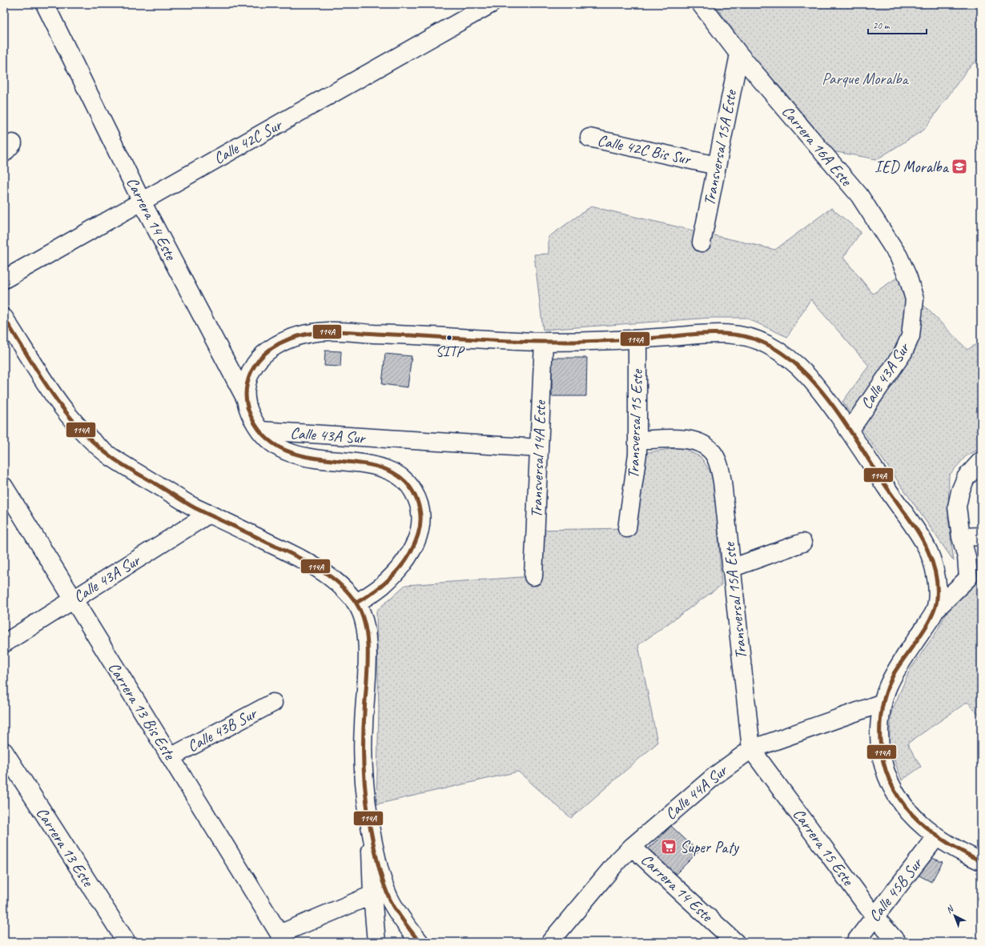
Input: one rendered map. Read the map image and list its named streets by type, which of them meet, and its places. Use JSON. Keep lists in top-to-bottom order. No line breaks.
{"streets":{"street":["Calle 42C Sur","Carrera 16A Este","Transversal 15A Este","Calle 42C Bis Sur","Carrera 14 Este","Calle 43A Sur","Transversal 15 Este","Transversal 14A Este","Carrera 13 Bis Este","Calle 43B Sur","Calle 44A Sur","Carrera 13 Este","Carrera 15 Este","Calle 45B Sur"]},"crossings":[["Calle 42C Sur","Carrera 14 Este"],["Carrera 16A Este","Transversal 15A Este"],["Carrera 16A Este","Calle 43A Sur"],["Transversal 15A Este","Calle 42C Bis Sur"],["Transversal 15A Este","Transversal 15 Este"],["Transversal 15A Este","Calle 44A Sur"],["Transversal 15A Este","Carrera 15 Este"],["Carrera 14 Este","Calle 43A Sur"],["Carrera 14 Este","Calle 44A Sur"],["Calle 43A Sur","Transversal 14A Este"],["Calle 43A Sur","Carrera 13 Bis Este"],["Carrera 13 Bis Este","Calle 43B Sur"],["Calle 44A Sur","Carrera 15 Este"],["Carrera 15 Este","Calle 45B Sur"]],"parks":["Parque Moralba"],"places":{"school or university":["IED Moralba"],"other":["SITP"],"supermarket":["Super Paty"]},"lines":["transit line 114A"],"scale_bar":"20 m","north":"top left"}
